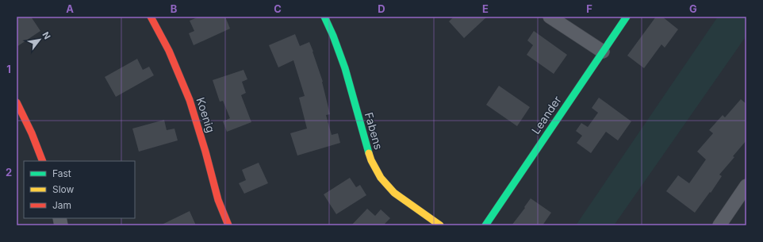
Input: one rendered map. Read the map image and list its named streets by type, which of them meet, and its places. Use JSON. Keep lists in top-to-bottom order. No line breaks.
{"streets":{"street":["Koenig","Leander","Fabens"]},"legend":["Fast","Slow","Jam"],"north":"top right","grid":{"columns":["A","B","C","D","E","F","G"],"rows":["1","2"]}}
